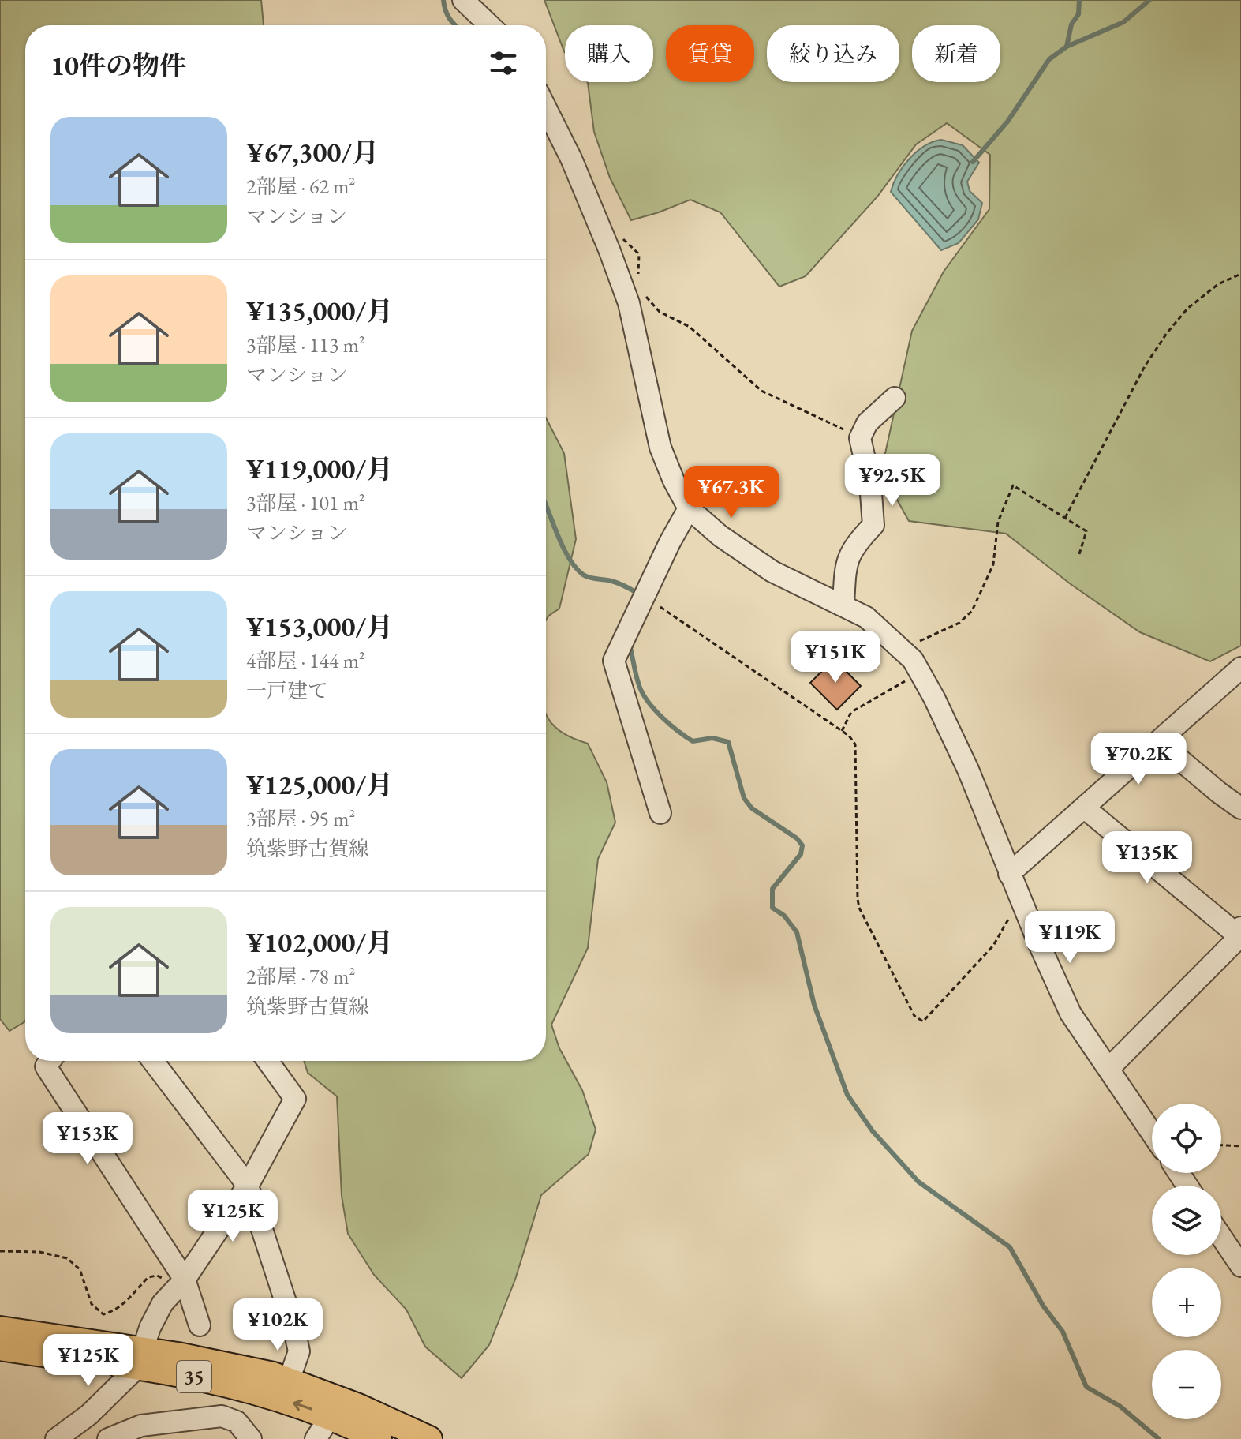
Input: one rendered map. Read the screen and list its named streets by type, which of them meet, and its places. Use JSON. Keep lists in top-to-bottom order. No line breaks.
{"streets":{"main road":["35"]},"page":{"chip":["購入","賃貸","絞り込み","新着"],"heading":"10件の物件","list":[{"name":"¥67,300/月","note":"2部屋 · 62 m² · マンション"},{"name":"¥135,000/月","note":"3部屋 · 113 m² · マンション"},{"name":"¥119,000/月","note":"3部屋 · 101 m² · マンション"},{"name":"¥153,000/月","note":"4部屋 · 144 m² · 一戸建て"},{"name":"¥125,000/月","note":"3部屋 · 95 m² · 筑紫野古賀線"},{"name":"¥102,000/月","note":"2部屋 · 78 m² · 筑紫野古賀線"}],"price":["¥92.5K","¥67.3K","¥151K","¥70.2K","¥135K","¥119K","¥153K","¥125K","¥102K","¥125K"],"map_buttons":["+","−"]}}
